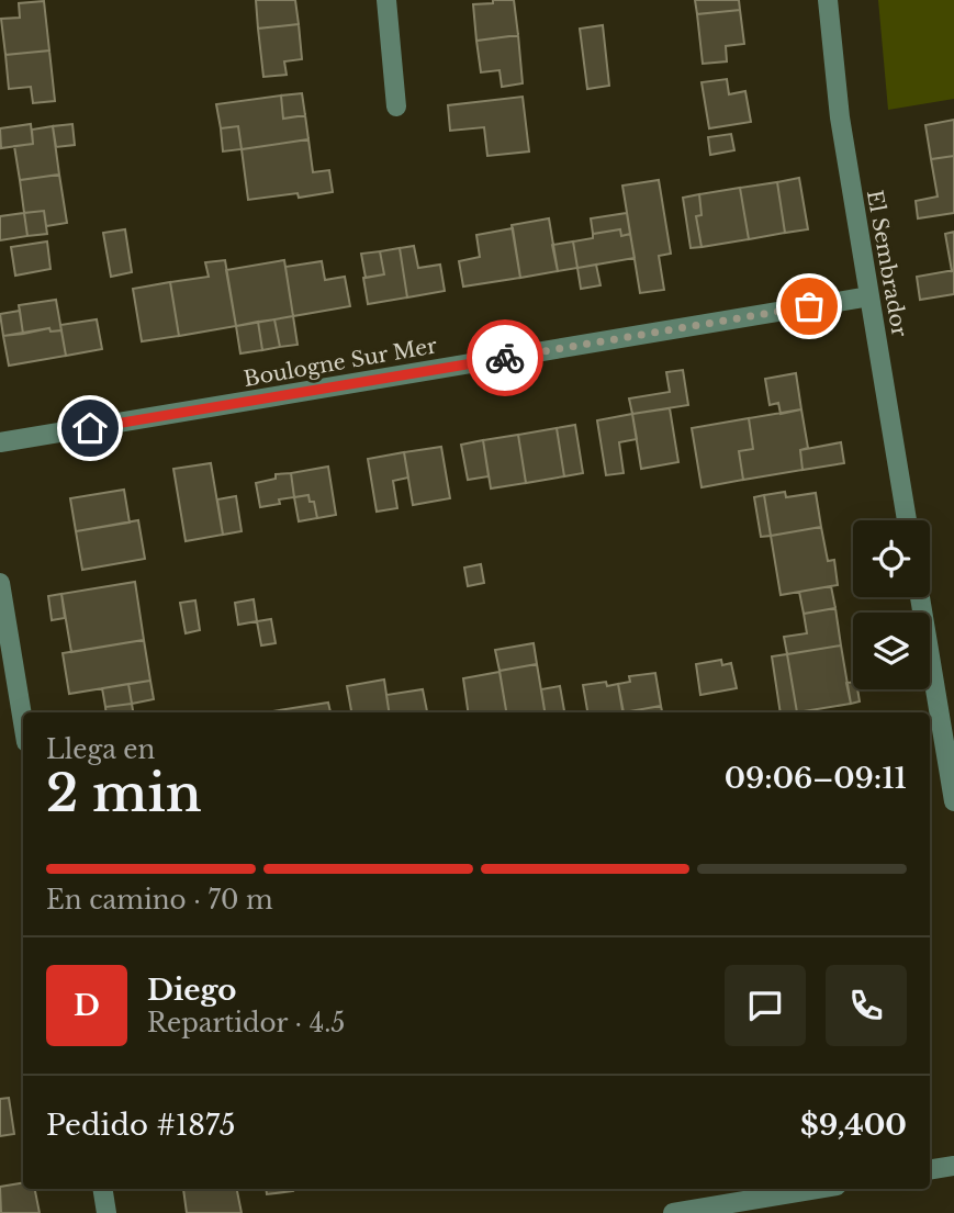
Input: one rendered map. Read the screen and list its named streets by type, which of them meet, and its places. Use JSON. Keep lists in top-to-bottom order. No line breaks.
{"streets":{"street":["El Sembrador","Boulogne Sur Mer"]},"crossings":[["El Sembrador","Boulogne Sur Mer"]],"page":{"heading":["2 min","Llega en","09:06–09:11"],"panel":["Diego","Repartidor · 4.5","Pedido #1875","$9,400"],"bar":"En camino · 70 m","round":"D"}}
